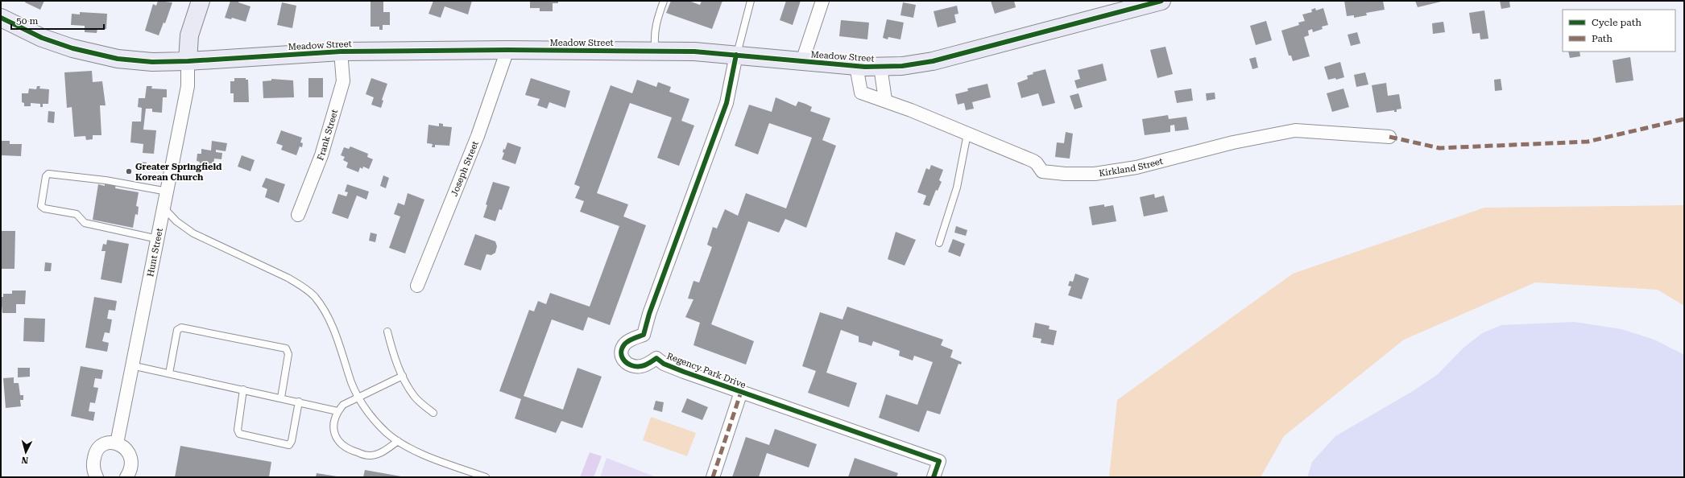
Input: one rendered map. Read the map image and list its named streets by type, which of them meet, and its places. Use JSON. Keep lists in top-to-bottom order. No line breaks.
{"streets":{"street":["Meadow Street","Frank Street","Kirkland Street","Joseph Street","Hunt Street","Regency Park Drive"]},"crossings":[["Meadow Street","Frank Street"],["Meadow Street","Kirkland Street"],["Meadow Street","Joseph Street"],["Meadow Street","Hunt Street"],["Meadow Street","Regency Park Drive"]],"places":["Greater Springfield Korean Church"],"legend":["Cycle path","Path"],"scale_bar":"50 m","north":"bottom"}
